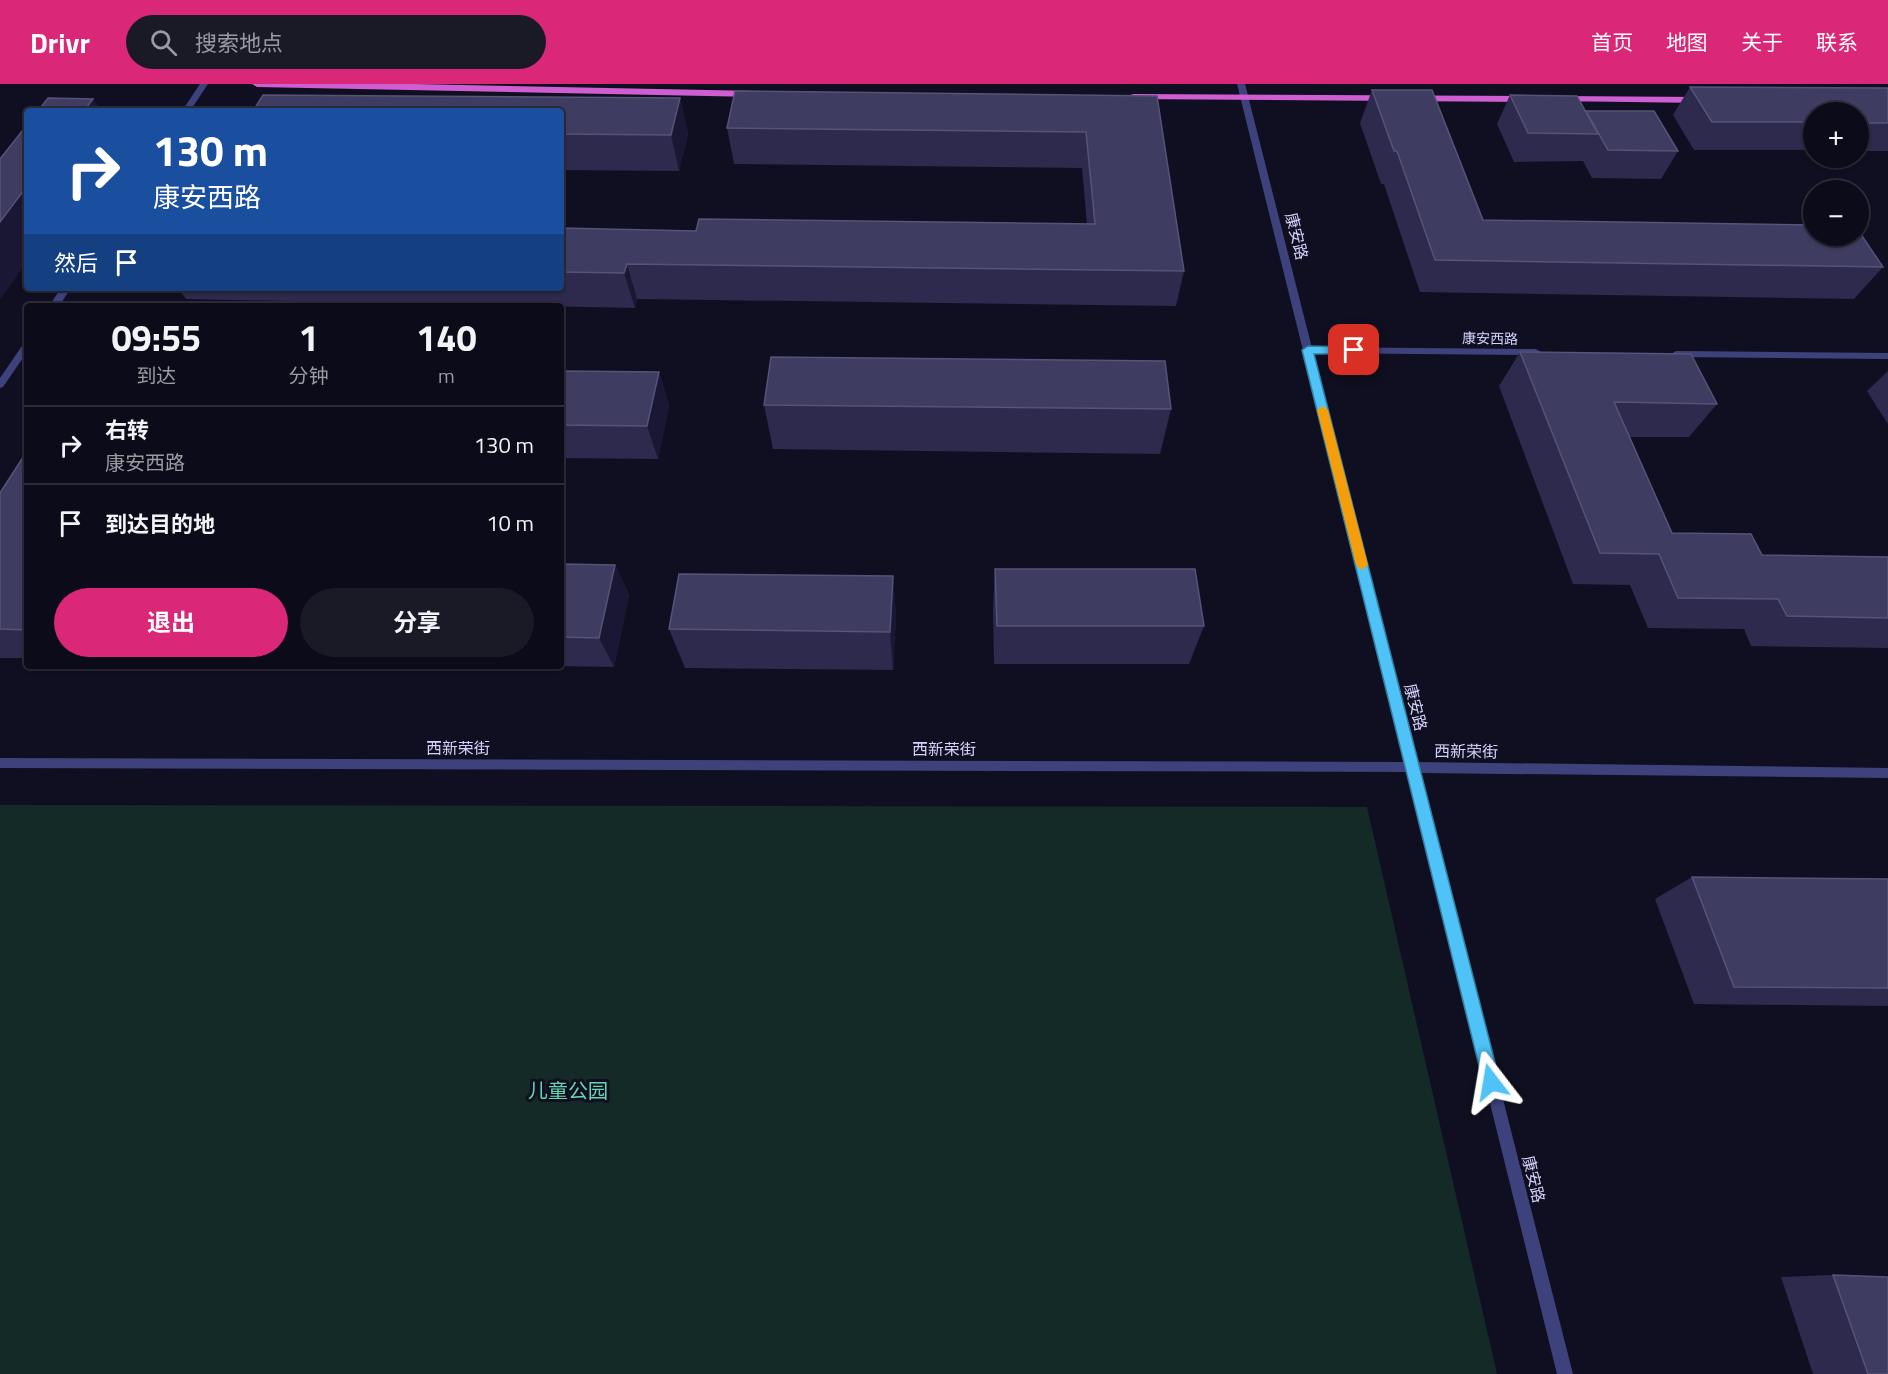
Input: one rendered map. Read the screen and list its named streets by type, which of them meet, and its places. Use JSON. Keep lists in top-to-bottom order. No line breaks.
{"streets":{"street":["康安路","康安西路","西新荣街"]},"crossings":[["康安路","康安西路"],["康安路","西新荣街"]],"parks":["儿童公园"],"page":{"header":"Drivr","search":"搜索地点","nav":["首页","地图","关于","联系"],"map_buttons":["+","−"],"turn":["130 m","康安西路"],"then":"然后","eta":["09:55","到达","1","分钟","140","m"],"list":[{"name":"右转","note":"康安西路","value":"130 m"},{"name":"到达目的地","value":"10 m"}],"buttons":["退出","分享"]}}
